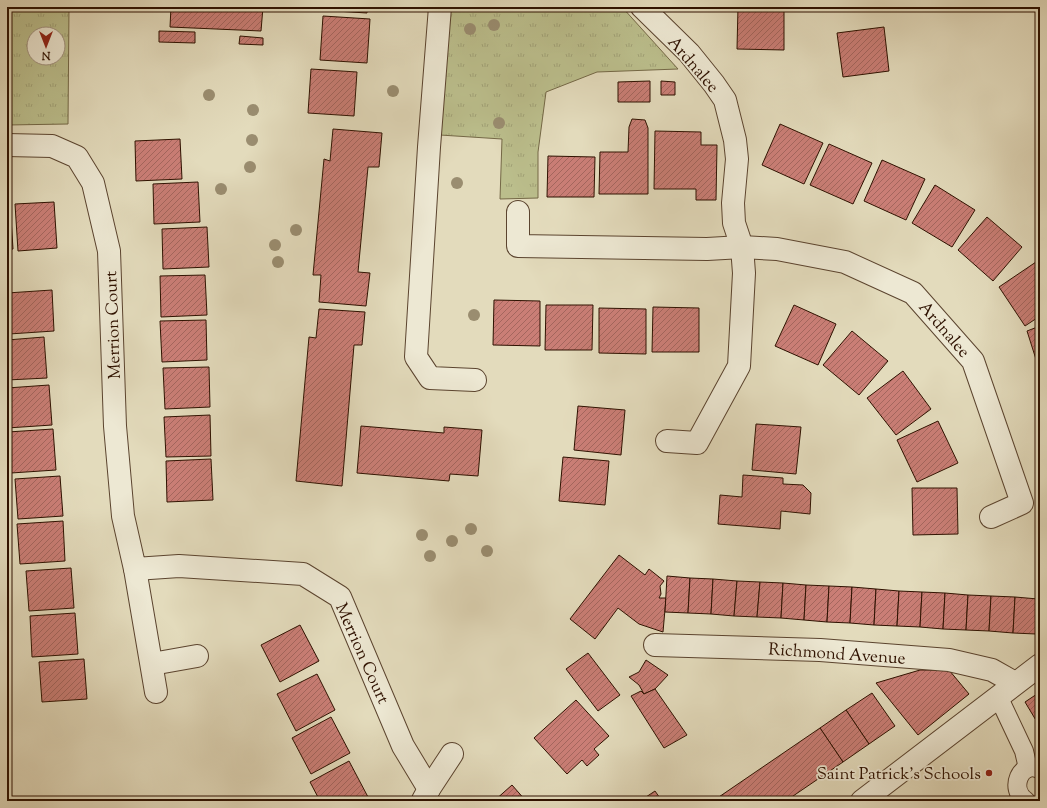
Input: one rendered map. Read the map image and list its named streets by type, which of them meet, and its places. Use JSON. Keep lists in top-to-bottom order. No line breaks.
{"streets":{"street":["Ardnalee","Merrion Court","Richmond Avenue"]},"places":["Saint Patrick's Schools"],"north":"bottom"}
